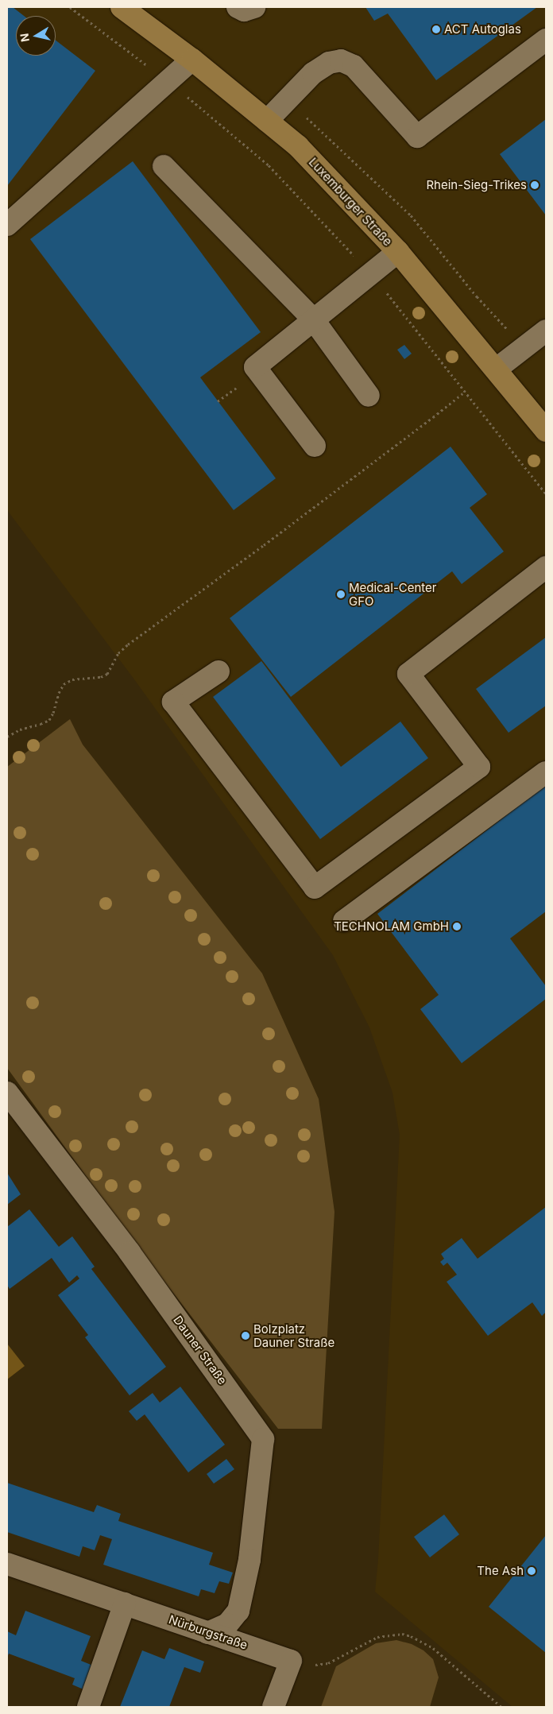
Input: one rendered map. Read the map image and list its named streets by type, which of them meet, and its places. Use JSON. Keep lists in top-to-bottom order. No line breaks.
{"streets":{"main road":["Luxemburger Straße"],"street":["Dauner Straße","Nürburgstraße"]},"crossings":[["Dauner Straße","Nürburgstraße"]],"places":["ACT Autoglas","Rhein-Sieg-Trikes","Medical-Center GFO","TECHNOLAM GmbH","Bolzplatz Dauner Straße","The Ash"],"north":"left"}
